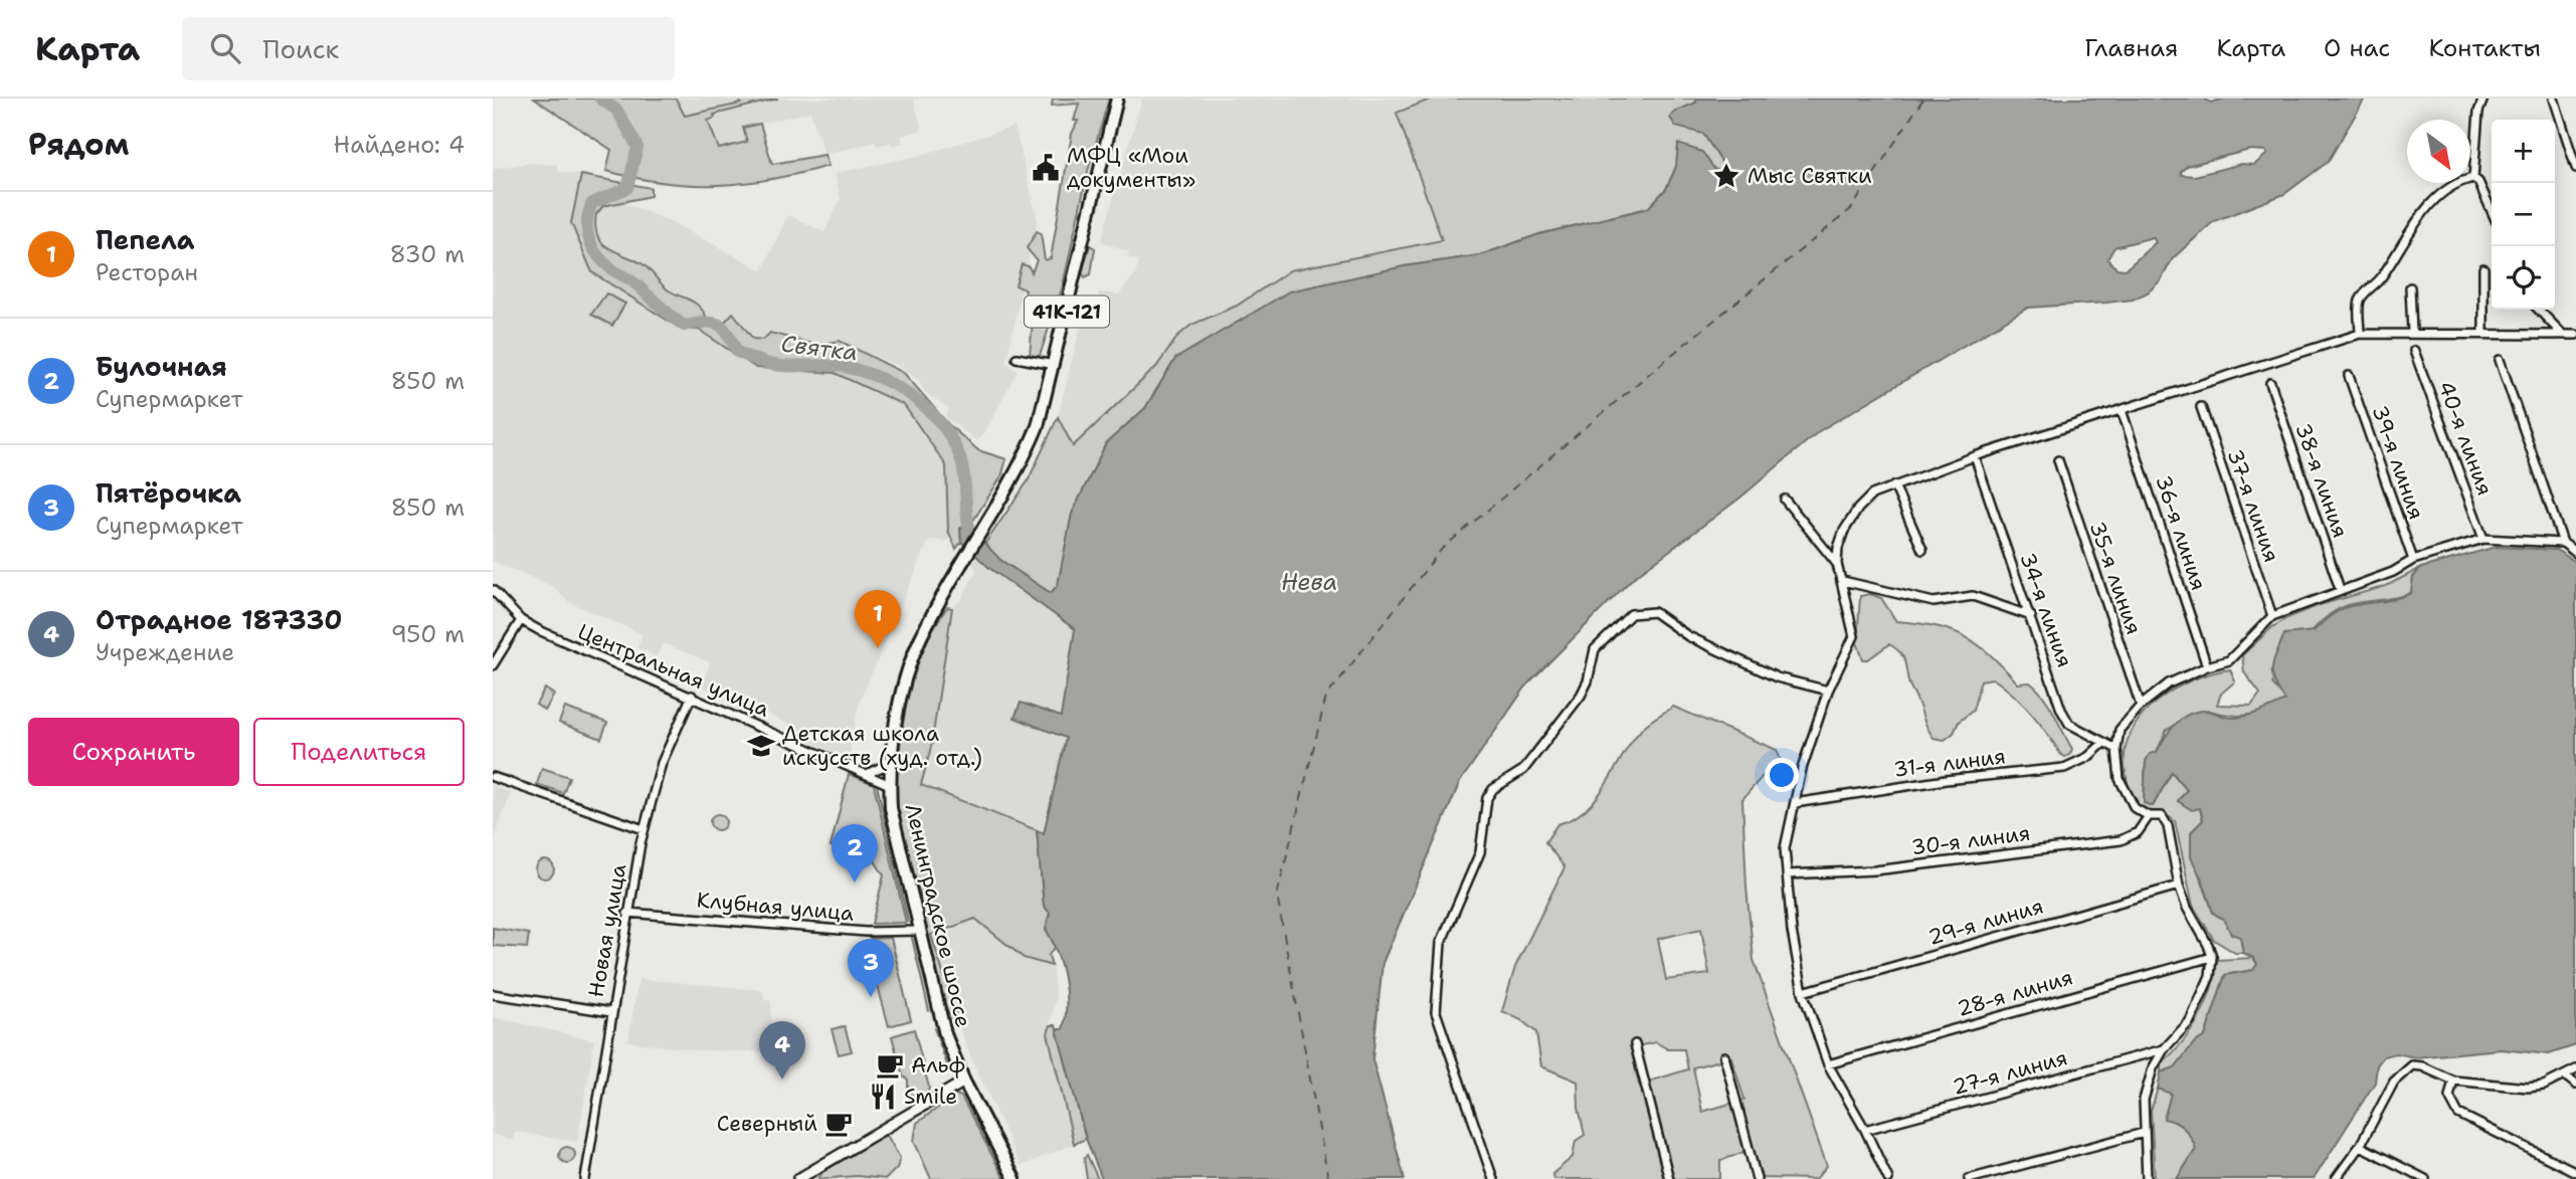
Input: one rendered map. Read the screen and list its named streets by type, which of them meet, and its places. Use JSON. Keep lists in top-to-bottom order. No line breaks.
{"streets":{"main road":["41К-121","Ленинградское шоссе"],"street":["40-я линия","39-я линия","38-я линия","37-я линия","36-я линия","35-я линия","34-я линия","Центральная улица","31-я линия","30-я линия","Клубная улица","29-я линия","Новая улица","28-я линия","27-я линия"]},"crossings":[["34-я линия","31-я линия"],["Центральная улица","Ленинградское шоссе"],["Центральная улица","Новая улица"],["Клубная улица","Ленинградское шоссе"],["Клубная улица","Новая улица"]],"water":["Святка","Нева"],"places":{"public building":["МФЦ «Мои документы»"],"place":["Мыс Святки"],"school or university":["Детская школа искусств (худ. отд.)"],"cafe":["Альф","Северный"],"restaurant":["Smile"]},"north":"bottom right","page":{"header":"Карта","search":"Поиск","nav":["Главная","Карта","О нас","Контакты"],"heading":["Рядом","Найдено: 4"],"map_buttons":["+","−"],"list":[{"mark":"1","name":"Пепела","note":"Ресторан","value":"830 m"},{"mark":"2","name":"Булочная","note":"Супермаркет","value":"850 m"},{"mark":"3","name":"Пятёрочка","note":"Супермаркет","value":"850 m"},{"mark":"4","name":"Отрадное 187330","note":"Учреждение","value":"950 m"}],"pins":["1","2","3","4"],"buttons":["Сохранить","Поделиться"]}}
